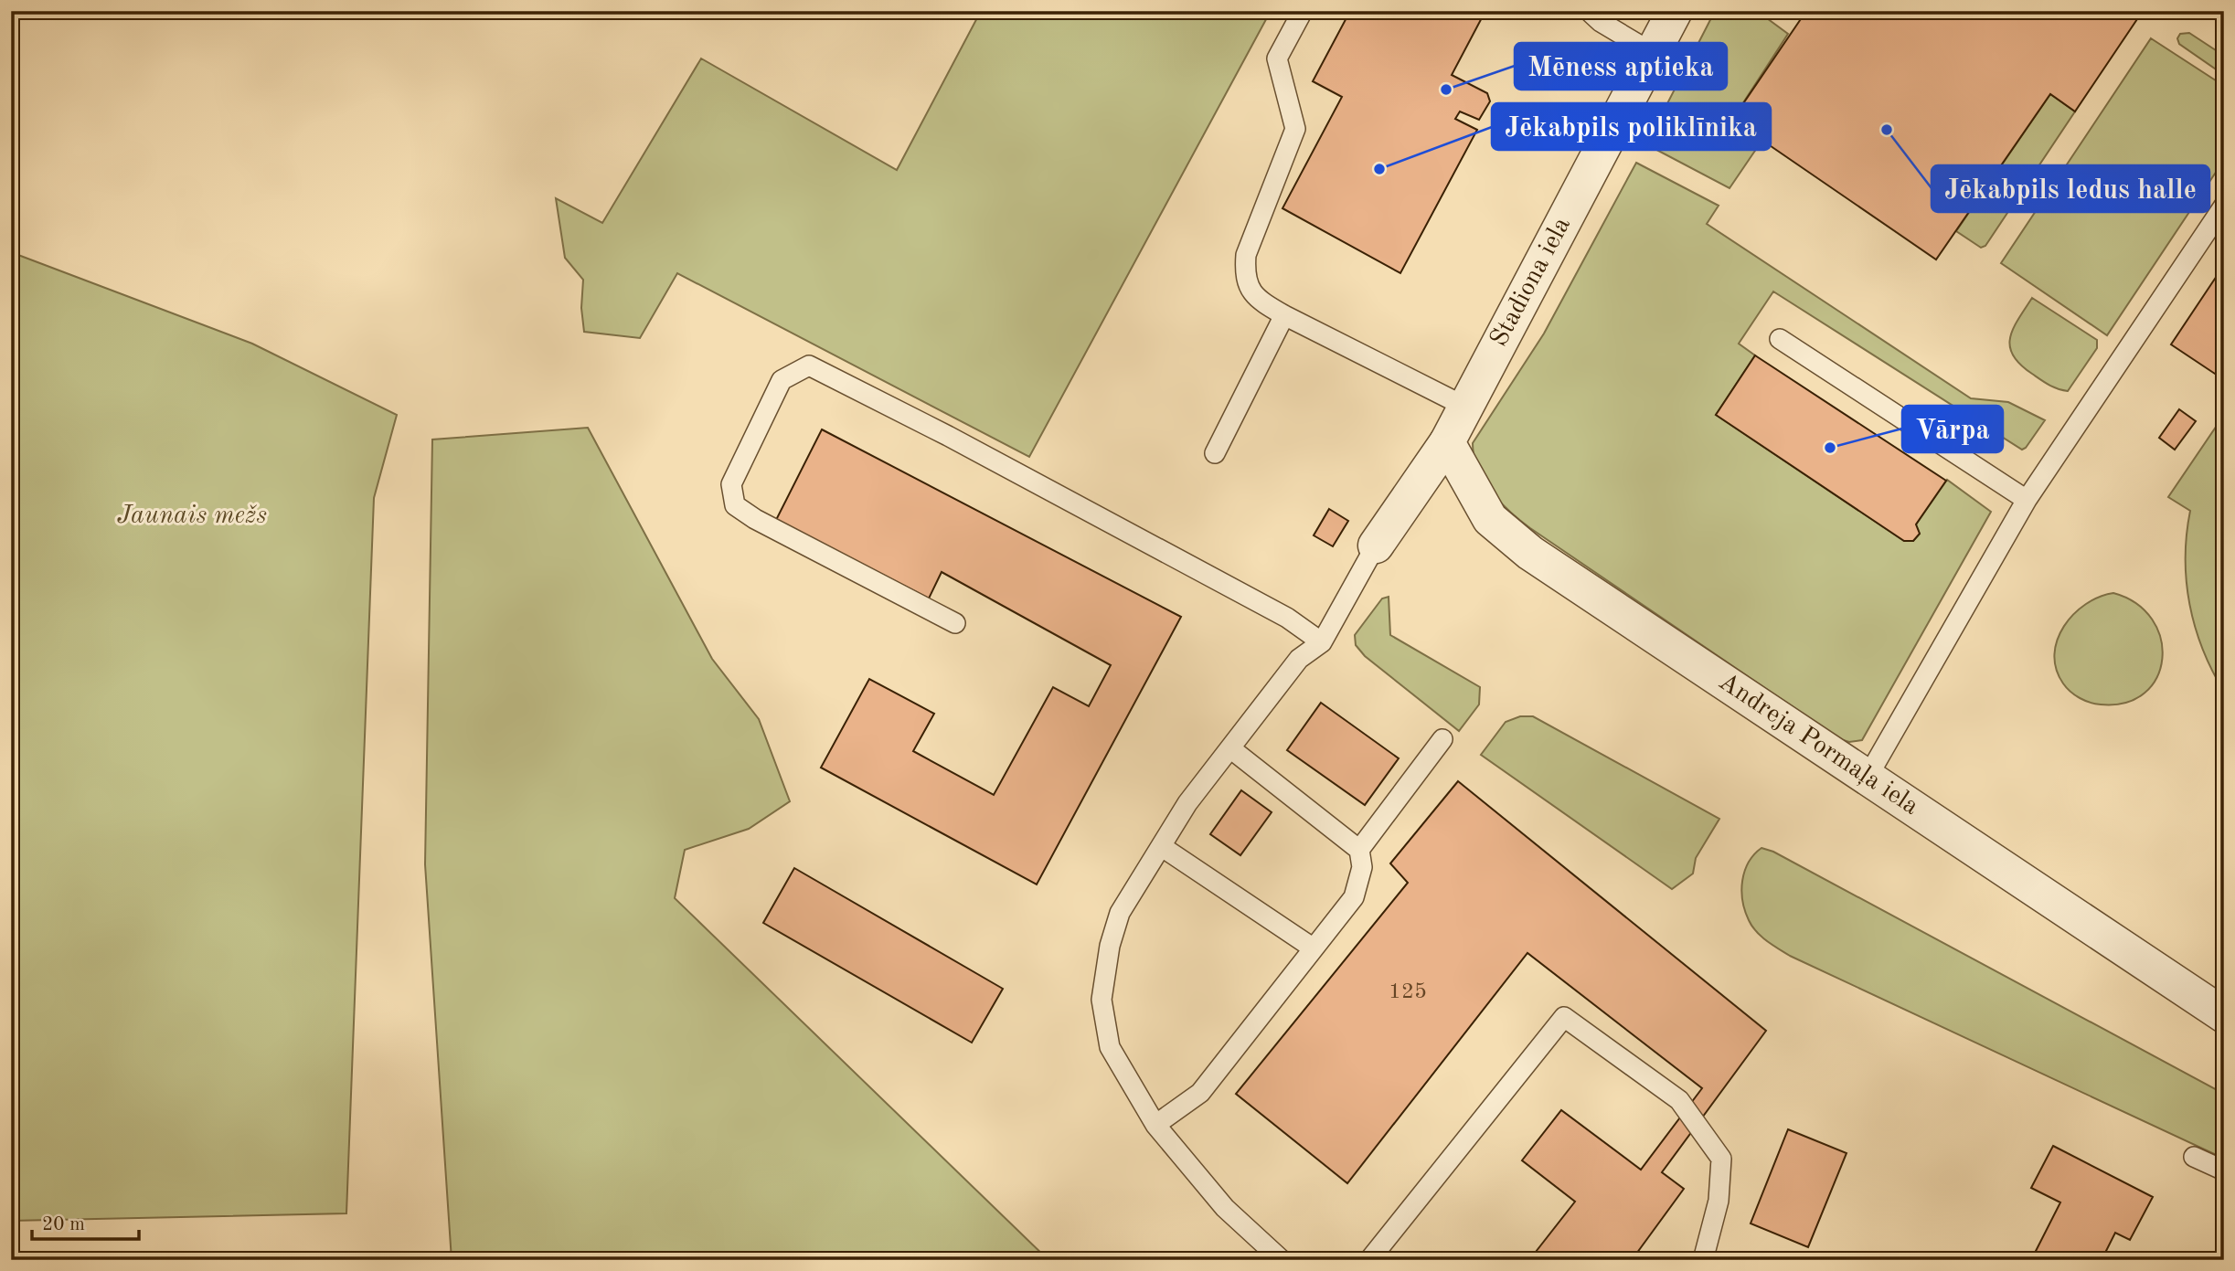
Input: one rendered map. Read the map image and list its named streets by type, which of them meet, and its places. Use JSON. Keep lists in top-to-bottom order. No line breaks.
{"streets":{"street":["Stadiona iela","Andreja Pormaļa iela"]},"crossings":[["Stadiona iela","Andreja Pormaļa iela"]],"parks":["Jaunais mežs"],"places":["Mēness aptieka","Jēkabpils ledus halle","Jēkabpils poliklīnika","Vārpa"],"house_numbers":["125"],"scale_bar":"20 m"}
